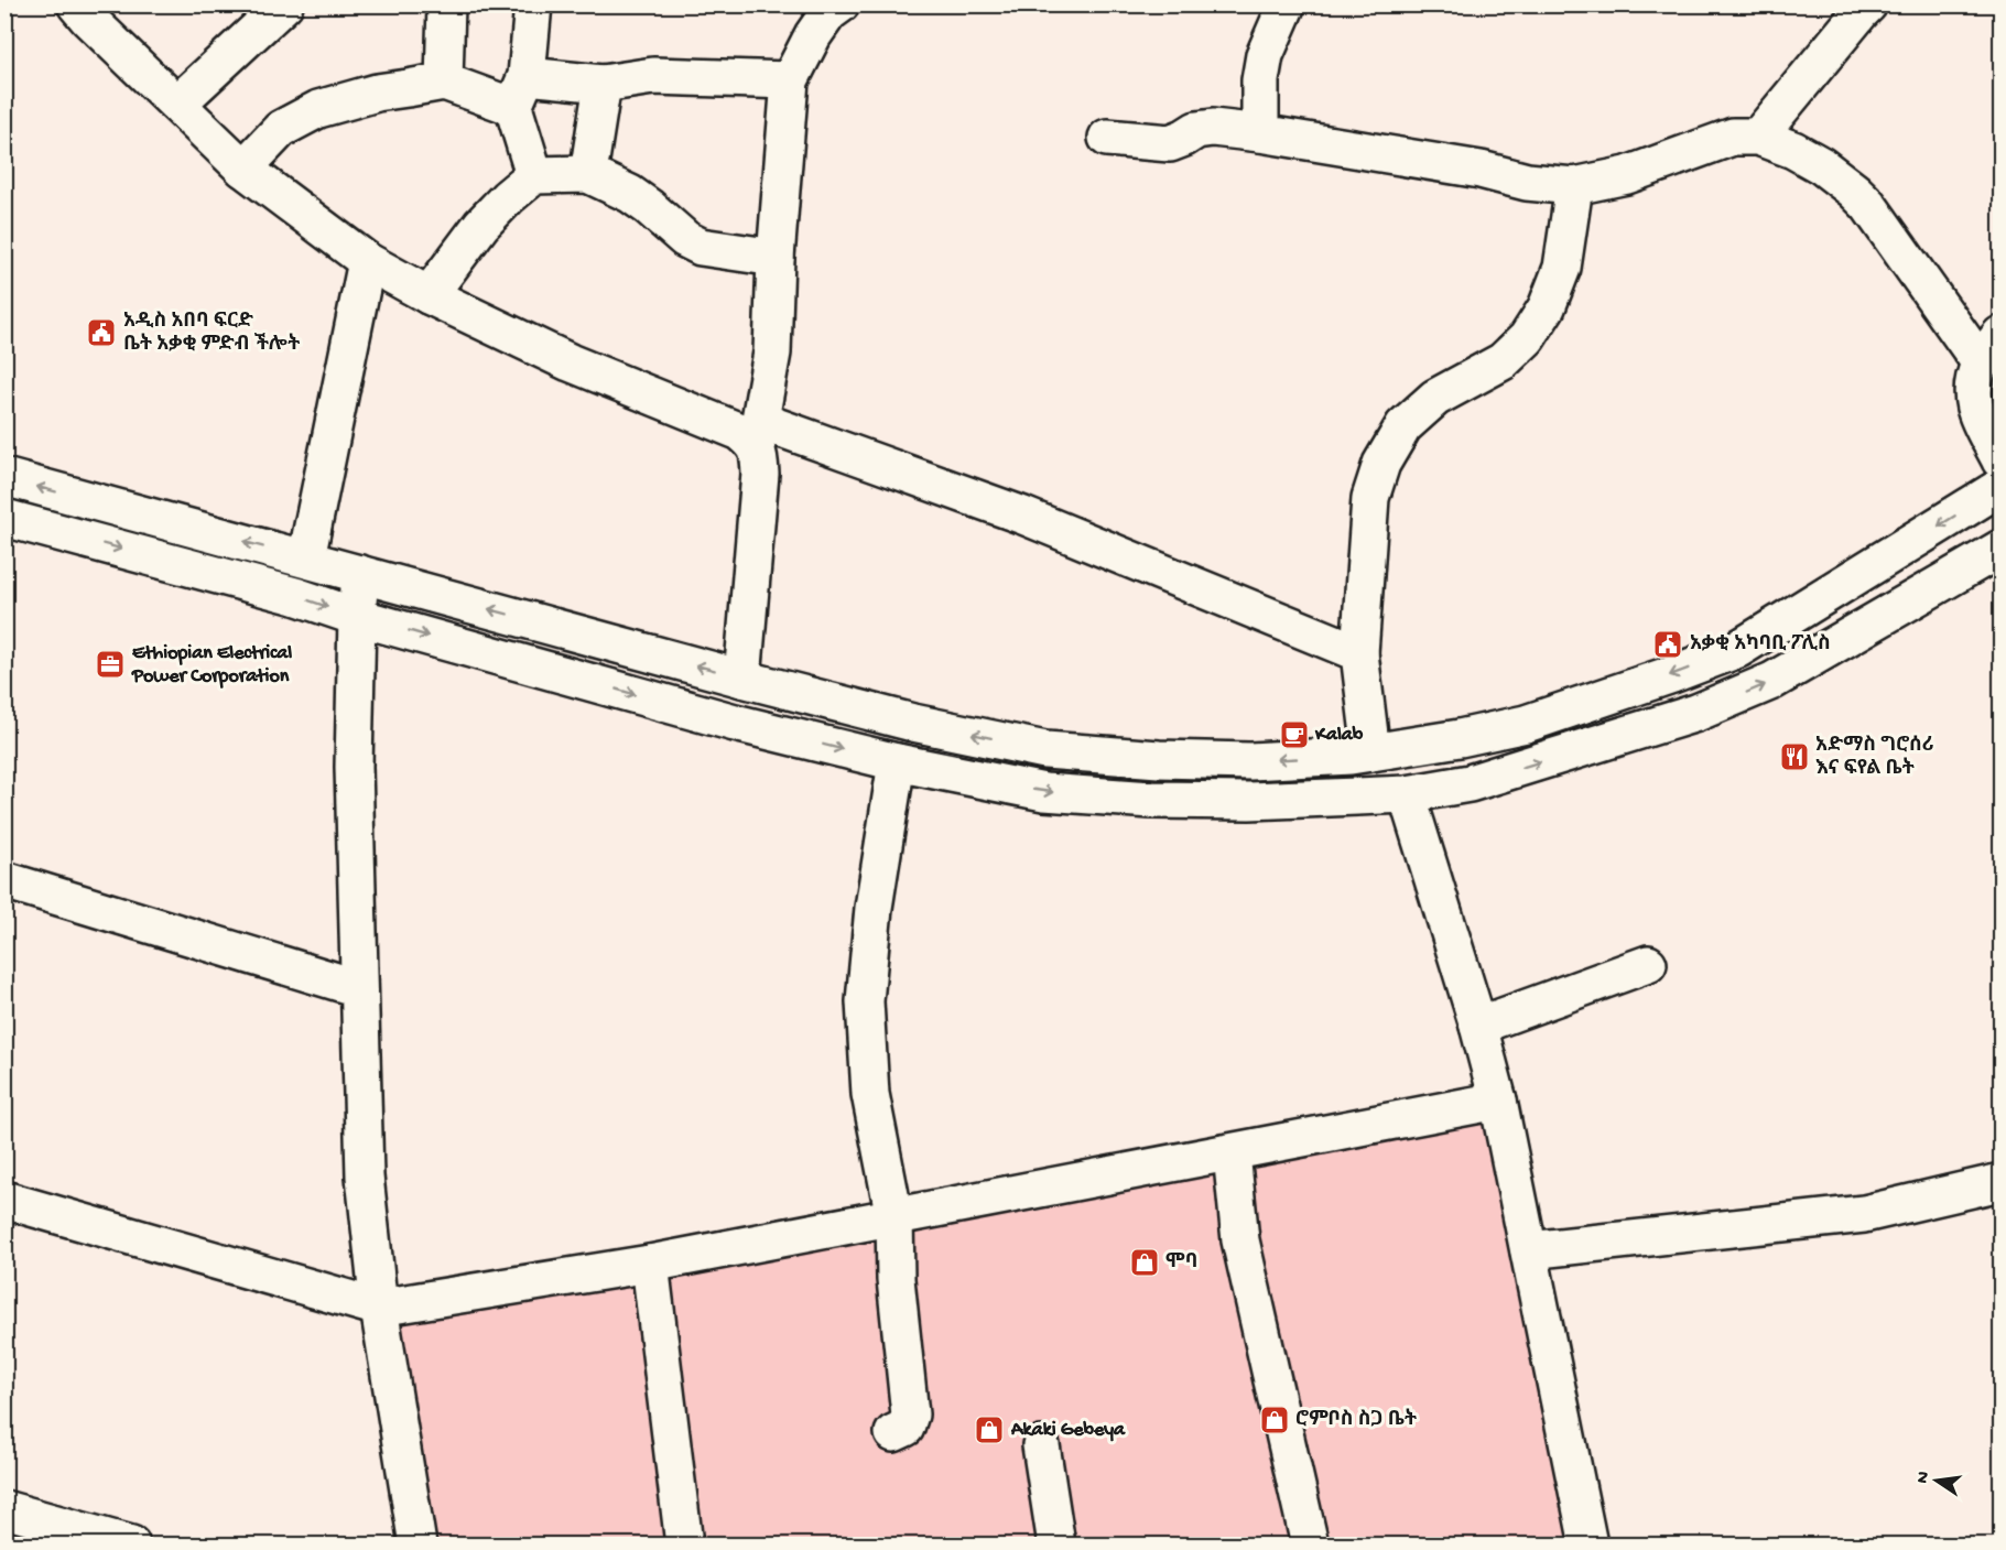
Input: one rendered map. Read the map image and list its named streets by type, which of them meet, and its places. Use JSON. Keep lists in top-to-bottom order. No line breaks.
{"places":{"public building":["አዲስ አበባ ፍርድ ቤት አቃቂ ምድብ ችሎት","አቃቂ አካባቢ ፖሊስ"],"office":["Ethiopian Electrical Power Corporation"],"cafe":["Kalab"],"restaurant":["አድማስ ግሮሰሪ እና ፍየል ቤት"],"shop":["ሞባ","ሮምቦስ ስጋ ቤት","Akaki Gebeya"]},"north":"left"}
